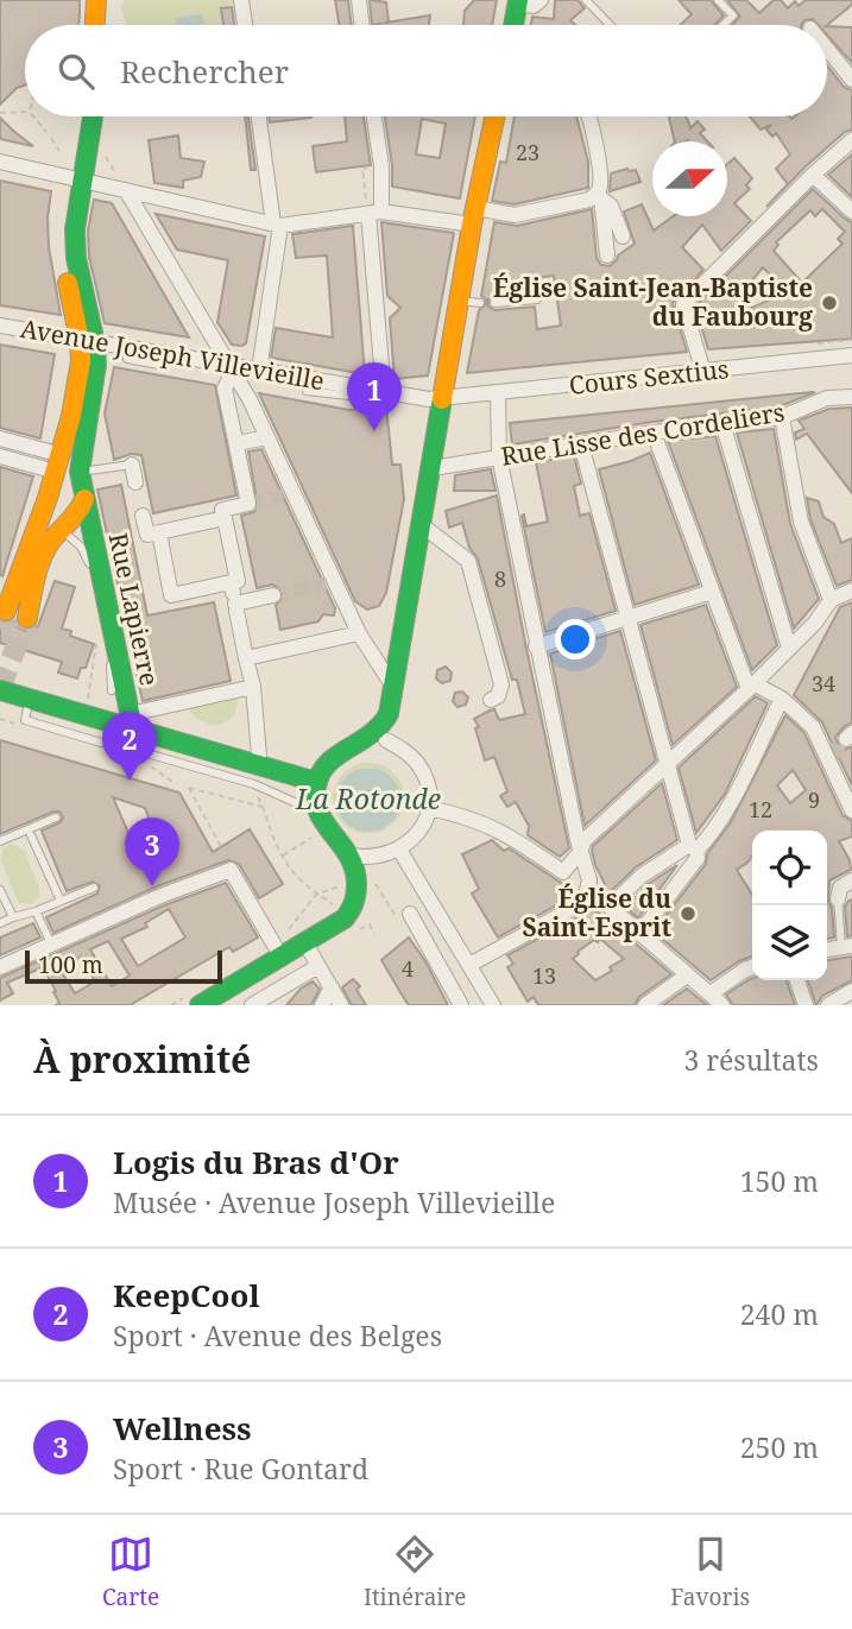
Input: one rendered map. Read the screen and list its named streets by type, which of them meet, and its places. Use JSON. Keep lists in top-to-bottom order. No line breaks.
{"streets":{"main road":["Rue Lapierre"],"street":["Avenue Joseph Villevieille","Cours Sextius","Rue Lisse des Cordeliers"]},"crossings":[["Avenue Joseph Villevieille","Cours Sextius"],["Avenue Joseph Villevieille","Rue Lapierre"]],"water":["La Rotonde"],"places":["Église Saint-Jean-Baptiste du Faubourg","Église du Saint-Esprit"],"house_numbers":["23","8","34","9","12","4","13"],"scale_bar":"100 m","north":"right","page":{"search":"Rechercher","pins":["1","2","3"],"scale":"100 m","heading":["À proximité","3 résultats"],"list":[{"mark":"1","name":"Logis du Bras d'Or","note":"Musée · Avenue Joseph Villevieille","value":"150 m"},{"mark":"2","name":"KeepCool","note":"Sport · Avenue des Belges","value":"240 m"},{"mark":"3","name":"Wellness","note":"Sport · Rue Gontard","value":"250 m"}],"nav":["Carte","Itinéraire","Favoris"]}}
